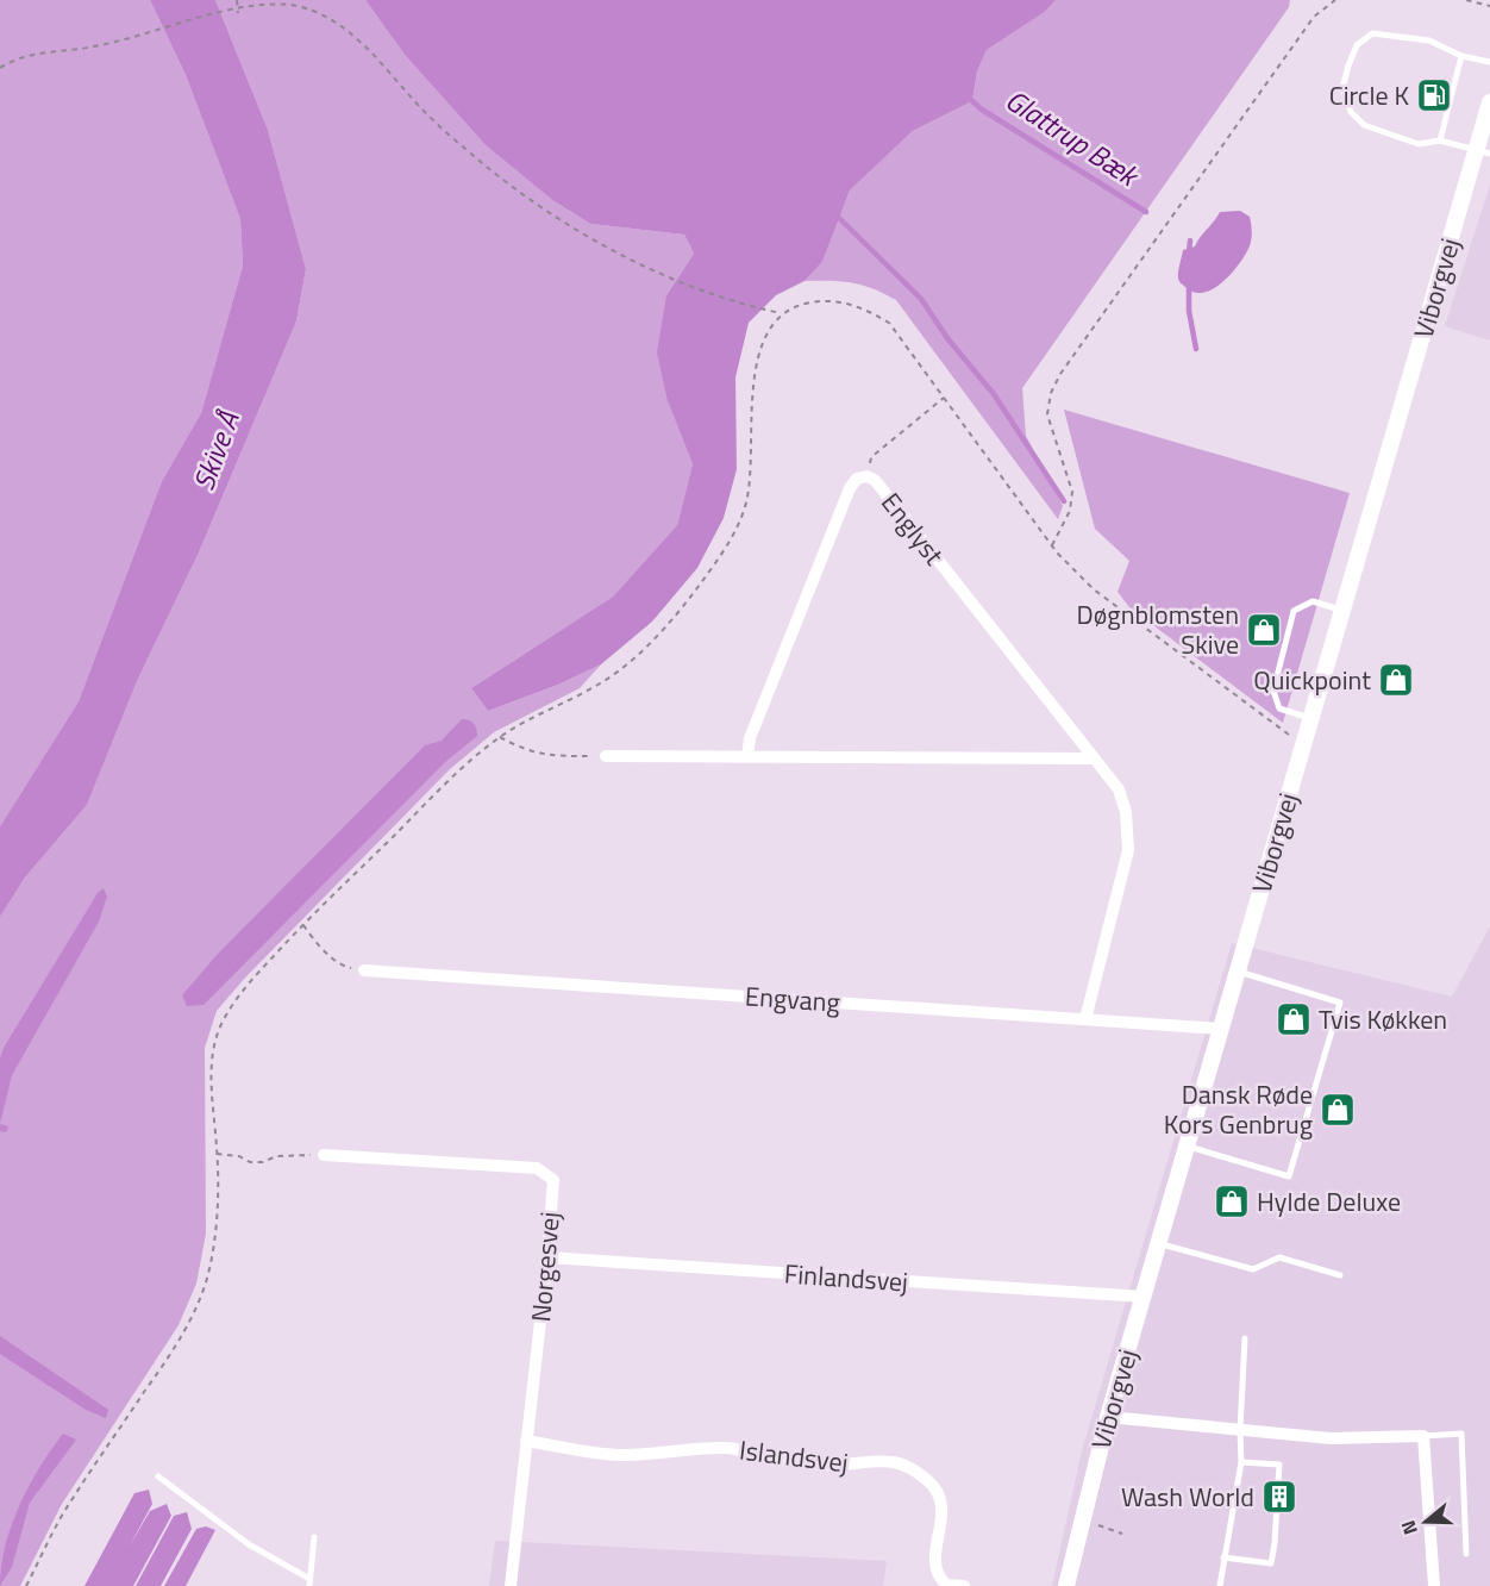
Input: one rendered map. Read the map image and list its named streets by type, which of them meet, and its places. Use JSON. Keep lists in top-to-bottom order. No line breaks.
{"streets":{"street":["Viborgvej","Englyst","Engvang","Norgesvej","Finlandsvej","Islandsvej"]},"crossings":[["Viborgvej","Engvang"],["Viborgvej","Finlandsvej"],["Englyst","Engvang"],["Norgesvej","Finlandsvej"],["Norgesvej","Islandsvej"]],"water":["Glattrup Bæk","Skive Å"],"places":{"fuel station":["Circle K"],"shop":["Døgnblomsten Skive","Quickpoint","Tvis Køkken","Dansk Røde Kors Genbrug","Hylde Deluxe"],"building":["Wash World"]},"north":"left"}
